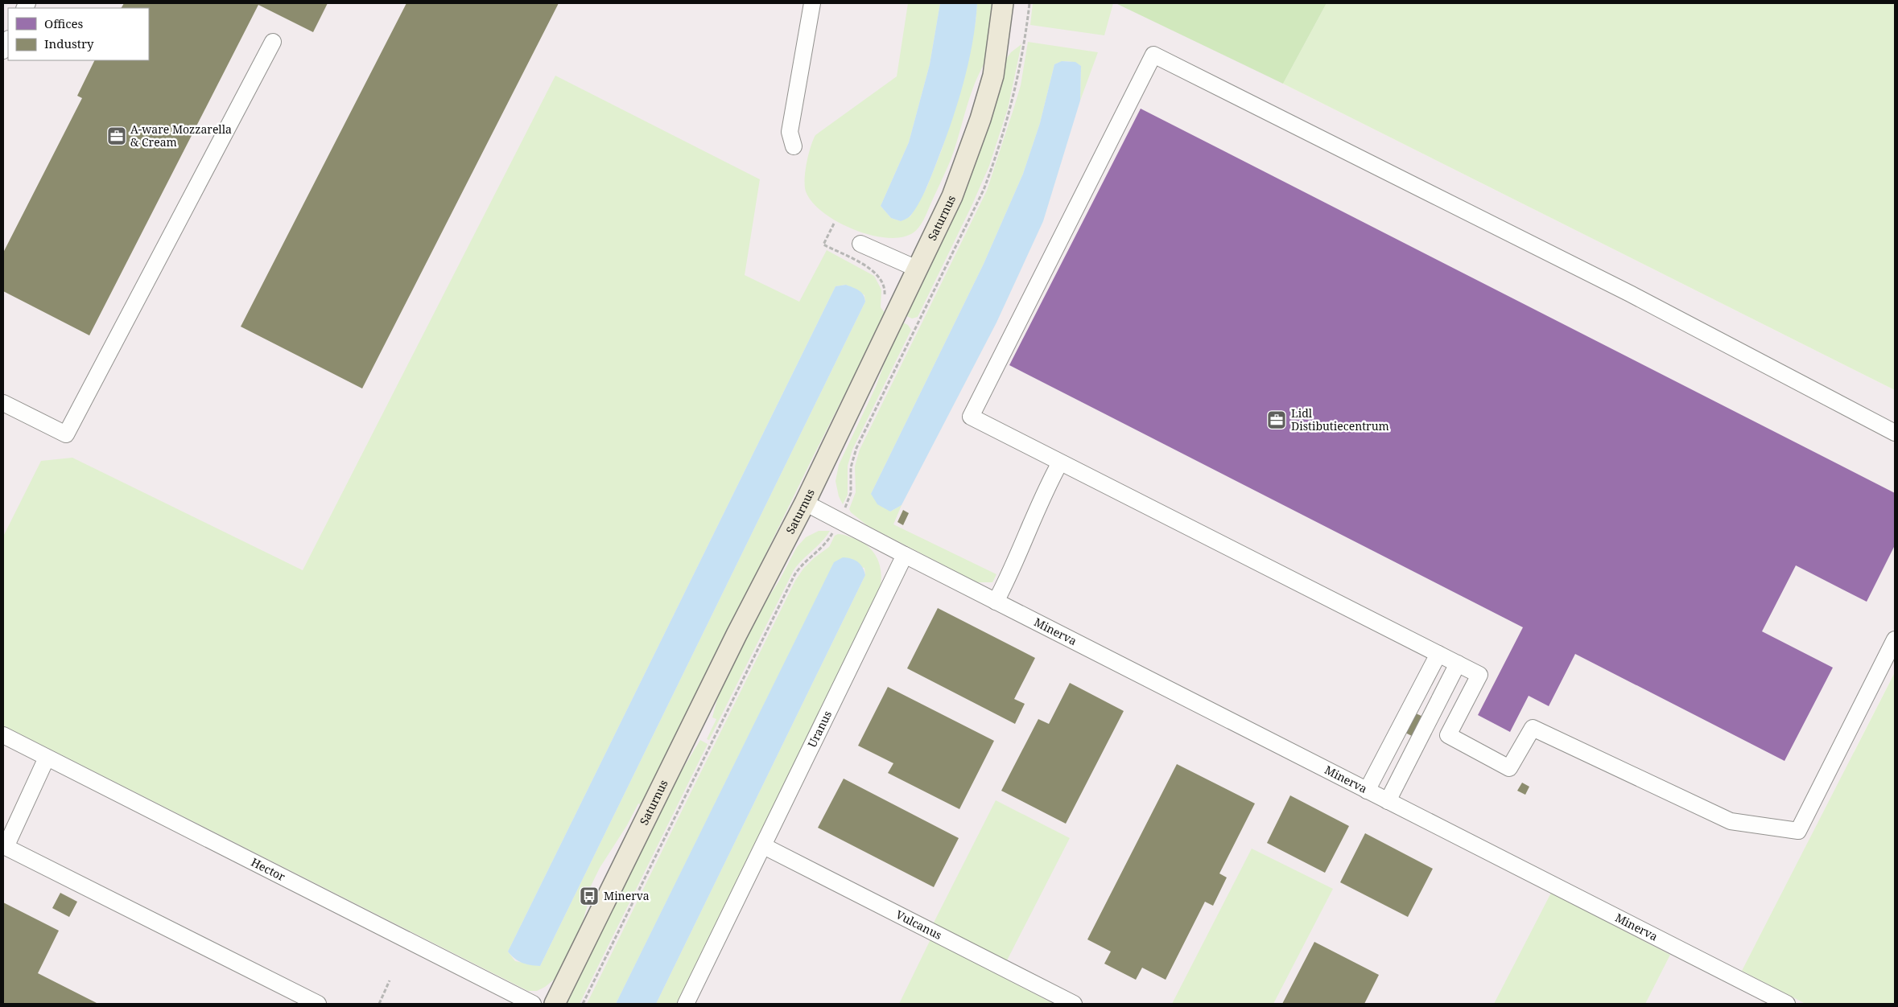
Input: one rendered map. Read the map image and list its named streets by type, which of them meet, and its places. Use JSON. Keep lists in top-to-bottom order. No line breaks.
{"streets":{"main road":["Saturnus"],"street":["Minerva","Uranus","Hector","Vulcanus"]},"crossings":[["Minerva","Uranus"],["Uranus","Vulcanus"]],"places":{"office":["A-ware Mozzarella & Cream","Lidl Distibutiecentrum"],"bus stop":["Minerva"]},"legend":["Offices","Industry"]}
